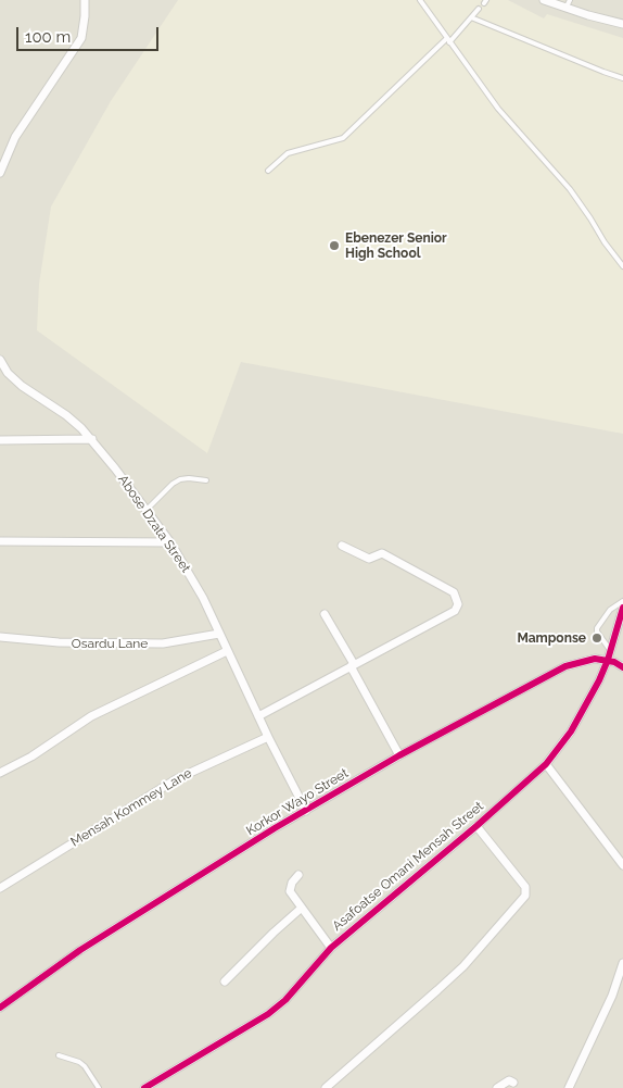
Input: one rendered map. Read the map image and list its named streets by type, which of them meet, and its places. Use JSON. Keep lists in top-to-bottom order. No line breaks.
{"streets":{"street":["Abose Dzata Street","Osardu Lane","Korkor Wayo Street","Mensah Kommey Lane","Asafoatse Omani Mensah Street"]},"crossings":[["Abose Dzata Street","Osardu Lane"],["Abose Dzata Street","Korkor Wayo Street"],["Abose Dzata Street","Mensah Kommey Lane"],["Korkor Wayo Street","Asafoatse Omani Mensah Street"]],"places":["Ebenezer Senior High School","Mamponse"],"scale_bar":"100 m"}
